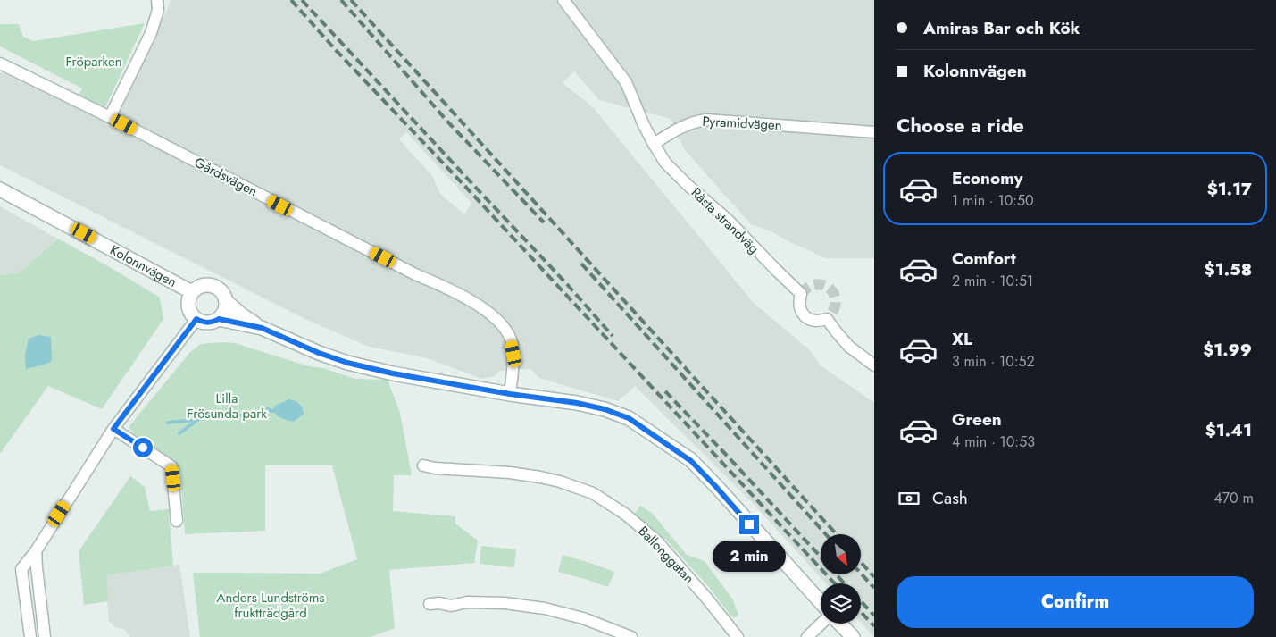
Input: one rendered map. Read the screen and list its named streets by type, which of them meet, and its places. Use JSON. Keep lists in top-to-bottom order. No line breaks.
{"streets":{"street":["Pyramidvägen","Gårdsvägen","Råsta strandväg","Kolonnvägen","Ballonggatan"]},"crossings":[["Pyramidvägen","Råsta strandväg"]],"parks":["Fröparken","Lilla Frösunda park","Anders Lundströms fruktträdgård"],"north":"bottom right","page":{"banner":["Amiras Bar och Kök","Kolonnvägen"],"heading":"Choose a ride","list":[{"name":"Economy","note":"1 min · 10:50","value":"$1.17"},{"name":"Comfort","note":"2 min · 10:51","value":"$1.58"},{"name":"XL","note":"3 min · 10:52","value":"$1.99"},{"name":"Green","note":"4 min · 10:53","value":"$1.41"}],"pay":["Cash","470 m"],"bubble":"2 min","buttons":"Confirm"}}
